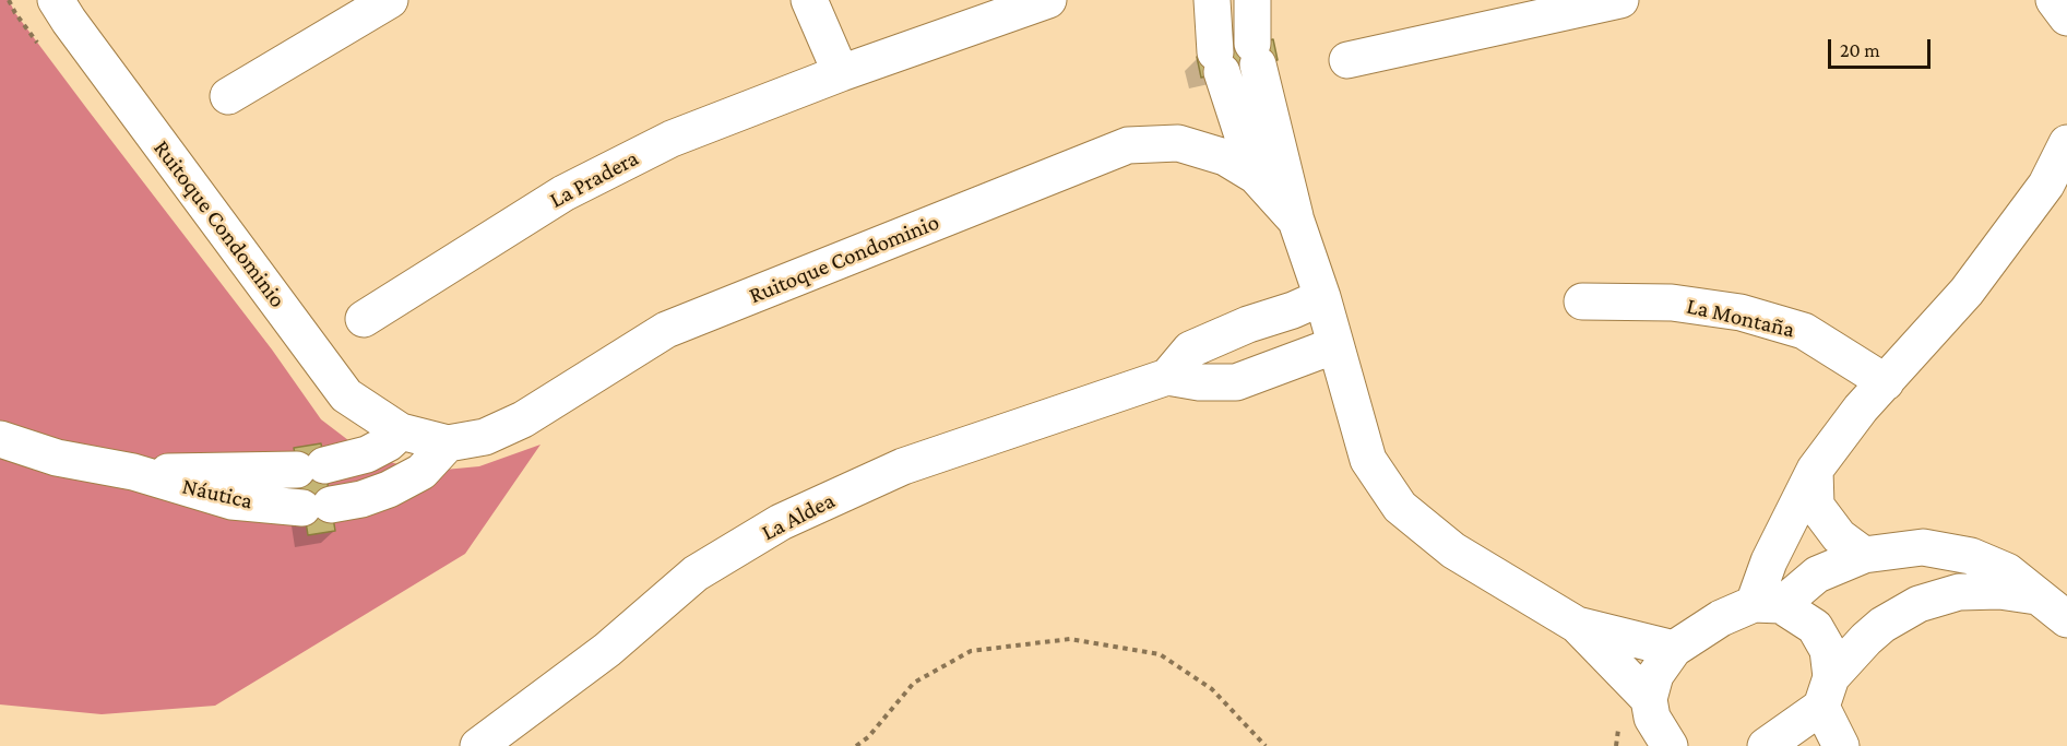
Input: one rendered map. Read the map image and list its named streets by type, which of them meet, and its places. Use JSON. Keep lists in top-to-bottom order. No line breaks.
{"streets":{"street":["La Pradera","Ruitoque Condominio","La Montaña","Náutica","La Aldea"]},"crossings":[["Ruitoque Condominio","Náutica"],["Ruitoque Condominio","La Aldea"]],"scale_bar":"20 m"}
